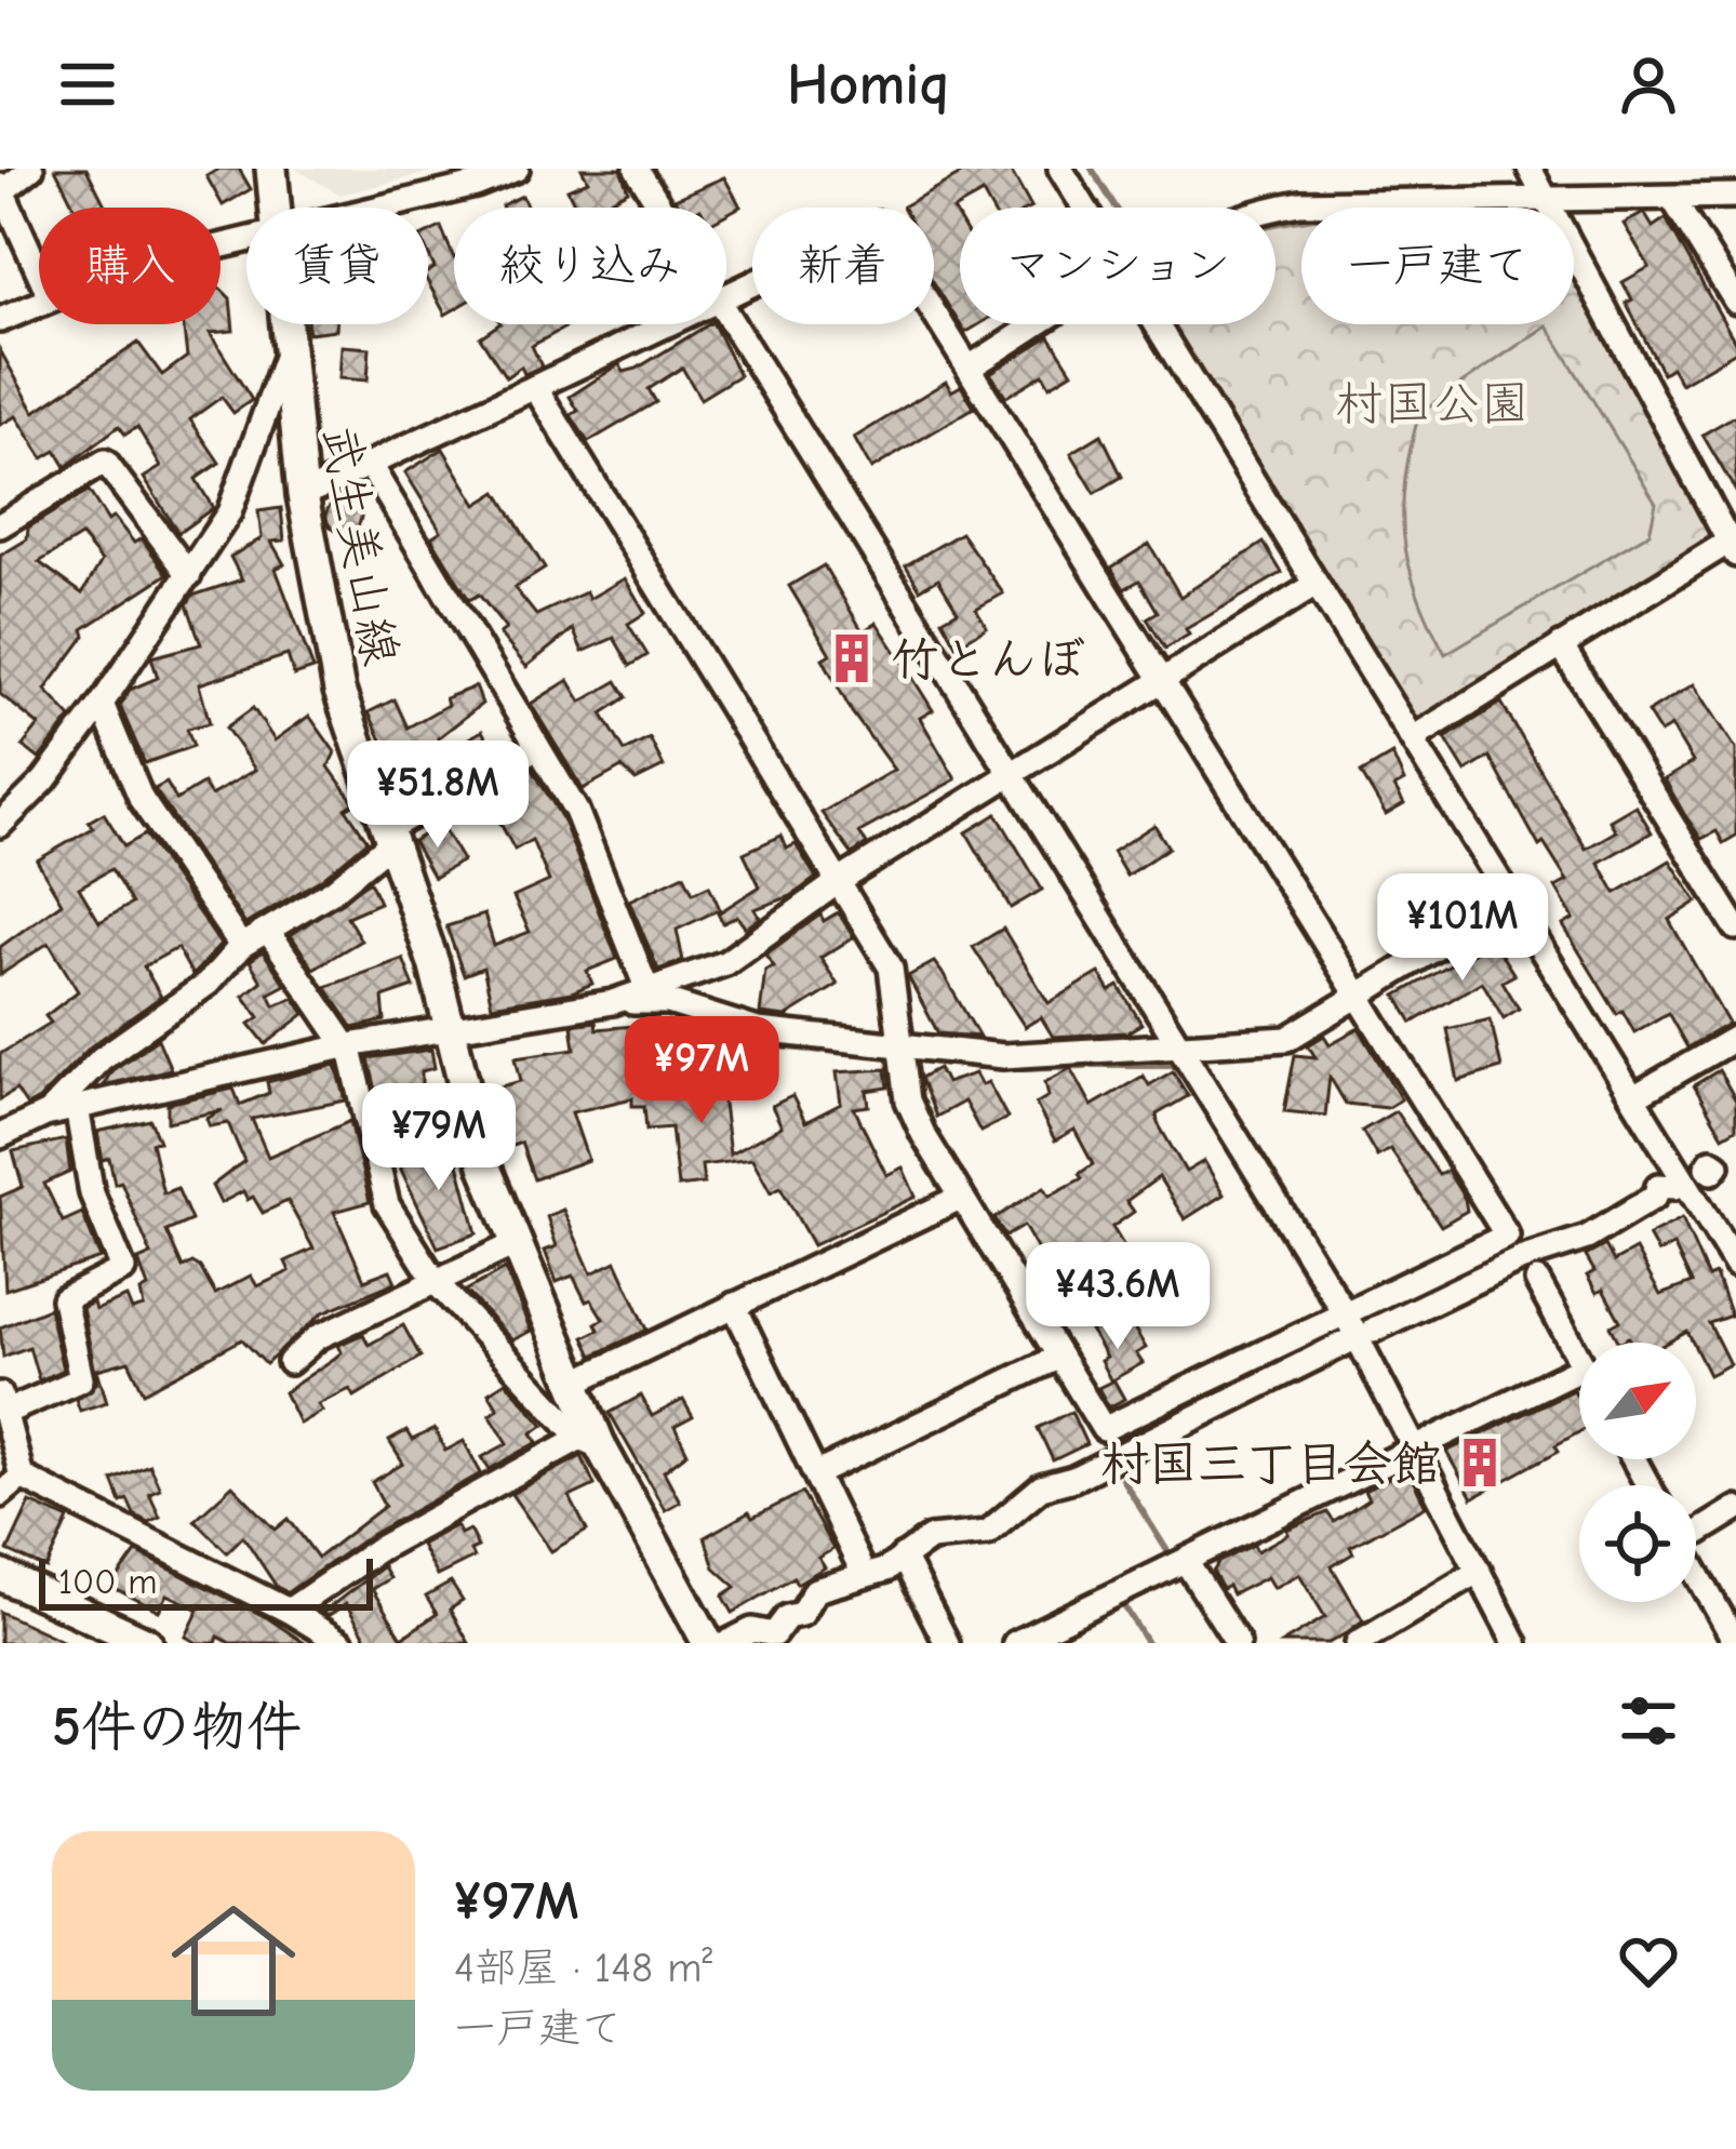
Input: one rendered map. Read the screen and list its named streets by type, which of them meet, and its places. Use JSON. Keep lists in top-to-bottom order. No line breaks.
{"streets":{"main road":["武生美山線"]},"parks":["村国公園"],"places":{"building":["竹とんぼ","村国三丁目会館"]},"scale_bar":"100 m","north":"top right","page":{"header":"Homiq","chip":["購入","賃貸","絞り込み","新着","マンション","一戸建て"],"price":["¥51.8M","¥101M","¥97M","¥79M","¥43.6M"],"scale":"100 m","heading":"5件の物件","list":[{"name":"¥97M","note":"4部屋 · 148 m² · 一戸建て"}]}}
